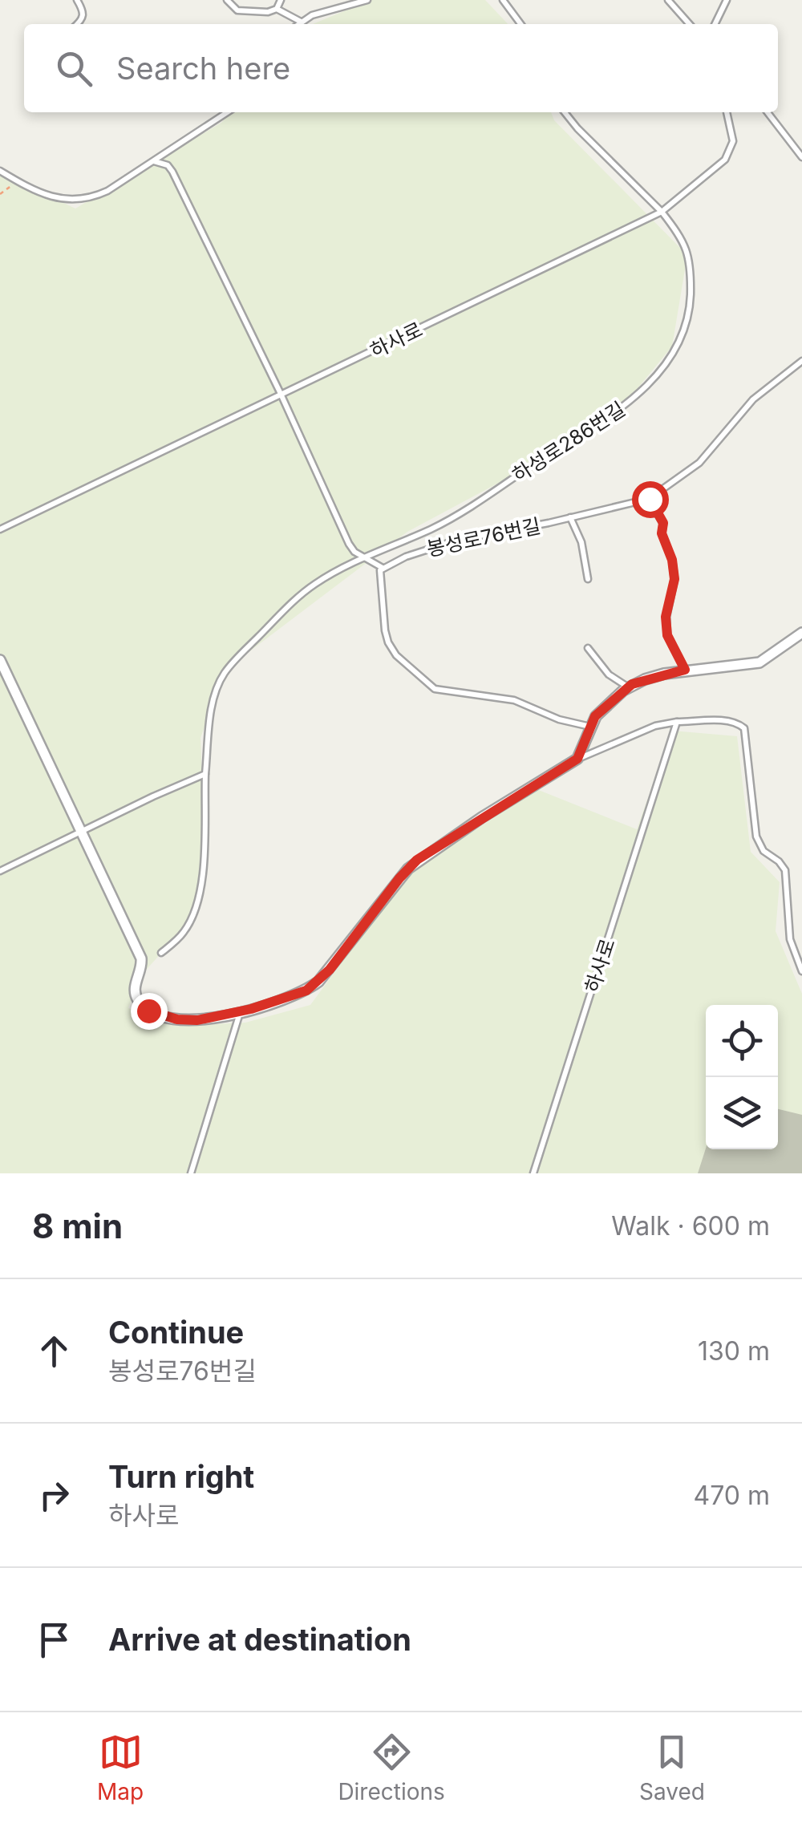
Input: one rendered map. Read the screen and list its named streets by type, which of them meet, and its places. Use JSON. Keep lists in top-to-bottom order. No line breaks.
{"streets":{"lane":["하사로","하성로286번길","봉성로76번길"]},"crossings":[["하사로","하성로286번길"]],"page":{"search":"Search here","heading":["8 min","Walk · 600 m"],"list":[["Continue","봉성로76번길","130 m"],["Turn right","하사로","470 m"],"Arrive at destination"],"nav":["Map","Directions","Saved"]}}
